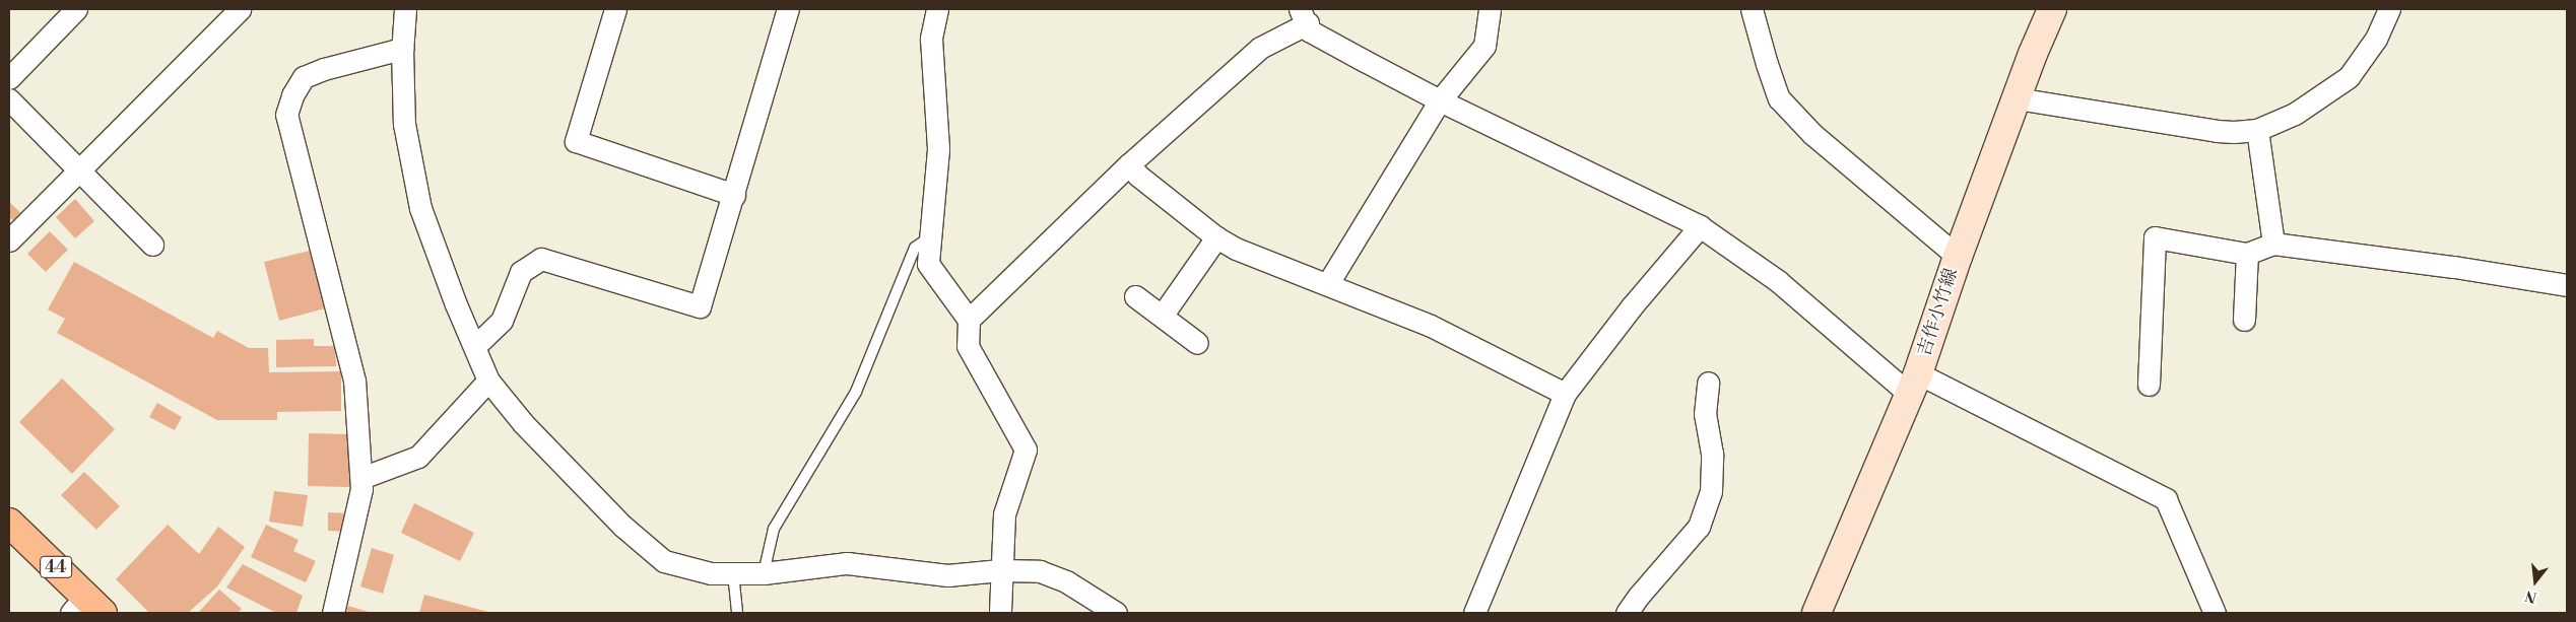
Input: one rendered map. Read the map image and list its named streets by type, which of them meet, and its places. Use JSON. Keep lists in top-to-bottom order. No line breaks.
{"streets":{"main road":["吉作小竹線","44"]},"north":"bottom"}
